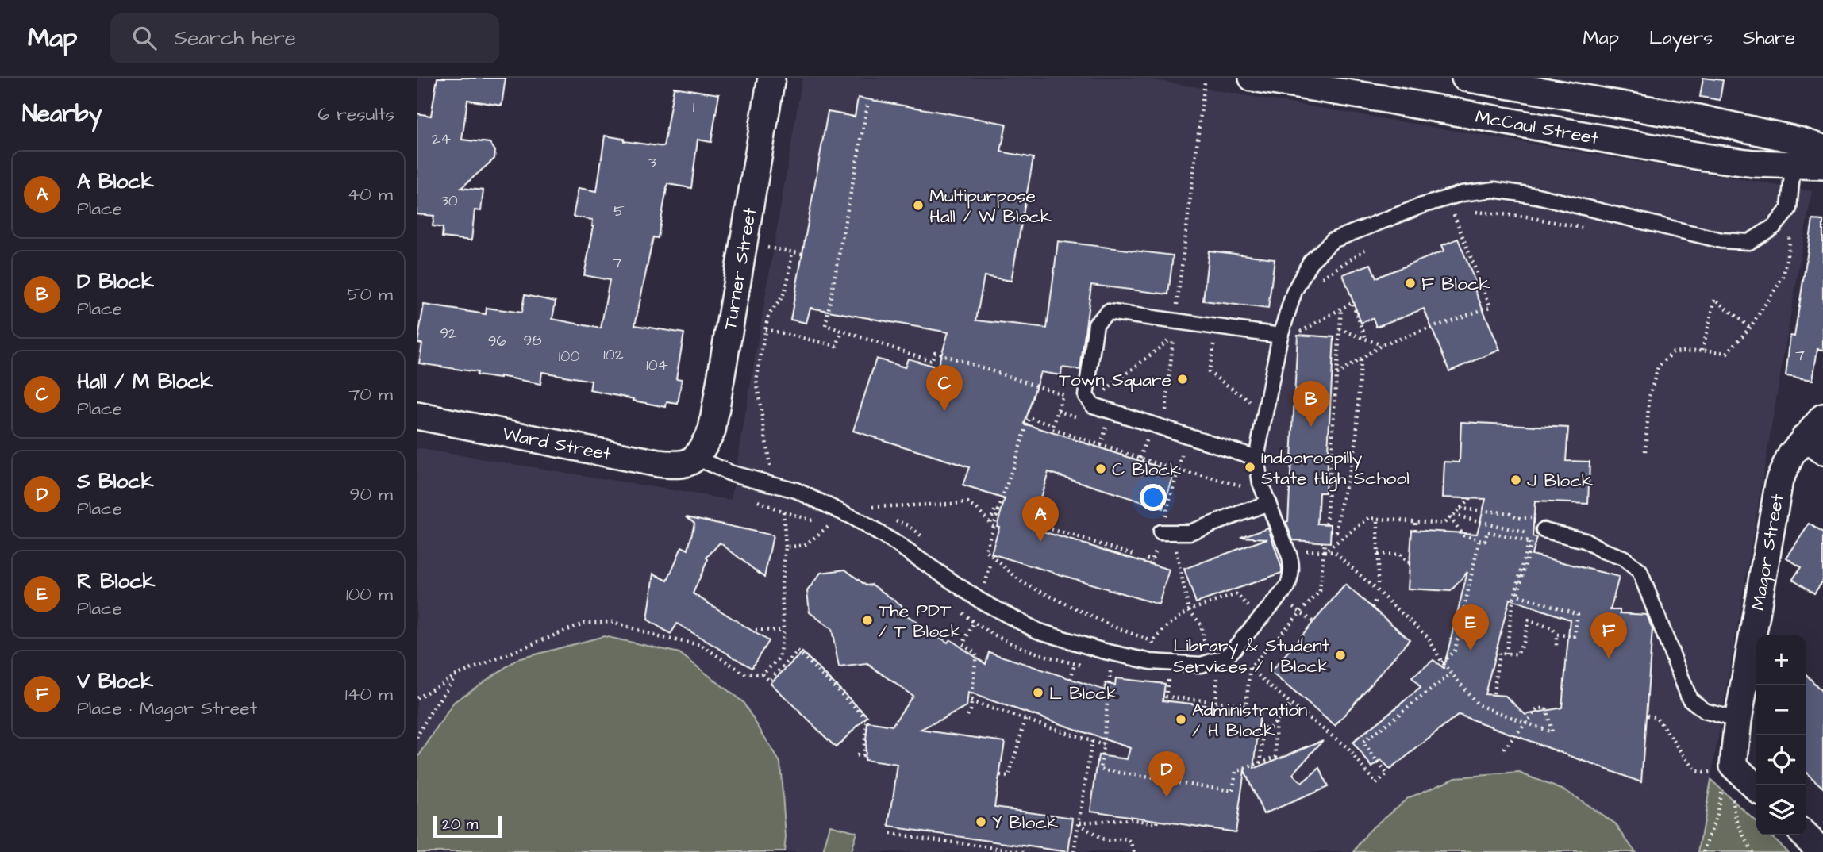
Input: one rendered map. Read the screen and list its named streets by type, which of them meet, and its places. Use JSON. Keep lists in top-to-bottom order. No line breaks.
{"streets":{"street":["McCaul Street","Turner Street","Ward Street","Magor Street"]},"crossings":[["Turner Street","Ward Street"]],"places":["Multipurpose Hall / W Block","F Block","Town Square","Indooroopilly State High School","C Block","J Block","The PDT / T Block","Library & Student Services / I Block","L Block","Administration / H Block","Y Block"],"house_numbers":["1","24","3","30","5","7","92","98","96","102","7","100","104"],"scale_bar":"20 m","page":{"header":"Map","search":"Search here","nav":["Map","Layers","Share"],"heading":["Nearby","6 results"],"list":[{"mark":"A","name":"A Block","note":"Place","value":"40 m"},{"mark":"B","name":"D Block","note":"Place","value":"50 m"},{"mark":"C","name":"Hall / M Block","note":"Place","value":"70 m"},{"mark":"D","name":"S Block","note":"Place","value":"90 m"},{"mark":"E","name":"R Block","note":"Place","value":"100 m"},{"mark":"F","name":"V Block","note":"Place · Magor Street","value":"140 m"}],"pins":["C","B","A","E","F","D"],"map_buttons":["+","−"],"scale":"20 m"}}
